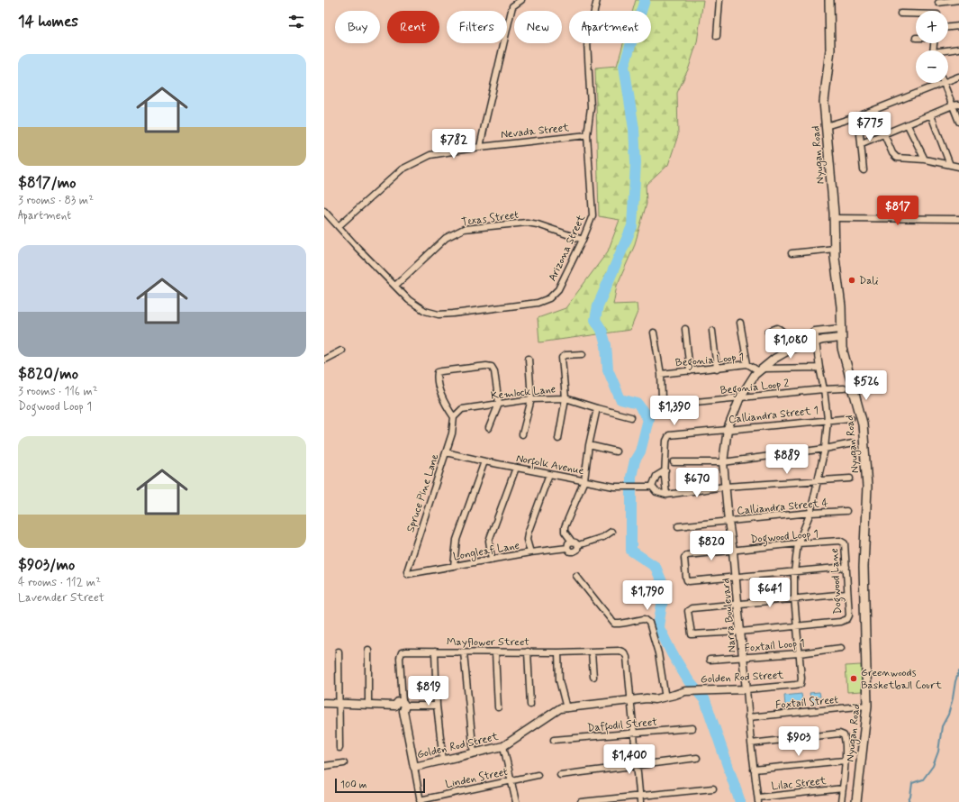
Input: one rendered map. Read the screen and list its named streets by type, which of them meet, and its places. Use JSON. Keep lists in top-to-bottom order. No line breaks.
{"streets":{"main road":["Nyugan Road"],"street":["Nevada Street","Texas Street","Arizona Street","Begonia Loop 1","Begonia Loop 2","Kemlock Lane","Calliandra Street 1","Norfolk Avenue","Spruce Pine Lane","Calliandra Street 4","Dogwood Loop 1","Longleaf Lane","Dogwood Lane","Narra Boulevard","Mayflower Street","Foxtail Loop 1","Golden Rod Street","Foxtail Street","Daffodil Street","Linden Street","Lilac Street"]},"crossings":[["Nevada Street","Arizona Street"],["Nyugan Road","Narra Boulevard"],["Nyugan Road","Foxtail Street"],["Texas Street","Arizona Street"],["Begonia Loop 1","Begonia Loop 2"],["Begonia Loop 1","Narra Boulevard"],["Begonia Loop 2","Narra Boulevard"],["Kemlock Lane","Spruce Pine Lane"],["Calliandra Street 1","Narra Boulevard"],["Norfolk Avenue","Spruce Pine Lane"],["Spruce Pine Lane","Longleaf Lane"],["Calliandra Street 4","Narra Boulevard"],["Dogwood Loop 1","Dogwood Lane"],["Dogwood Loop 1","Narra Boulevard"],["Narra Boulevard","Foxtail Loop 1"],["Narra Boulevard","Golden Rod Street"],["Narra Boulevard","Foxtail Street"],["Narra Boulevard","Lilac Street"],["Mayflower Street","Golden Rod Street"],["Foxtail Loop 1","Golden Rod Street"]],"places":["Dali","Greenwoods Basketball Court"],"scale_bar":"100 m","page":{"heading":"14 homes","map_buttons":["+","−"],"chip":["Buy","Rent","Filters","New","Apartment"],"list":[{"name":"$817/mo","note":"3 rooms · 83 m² · Apartment"},{"name":"$820/mo","note":"3 rooms · 116 m² · Dogwood Loop 1"},{"name":"$903/mo","note":"4 rooms · 112 m² · Lavender Street"}],"price":["$775","$782","$817","$1,080","$526","$1,390","$889","$670","$820","$641","$1,790","$819","$903","$1,400"],"scale":"100 m"}}
